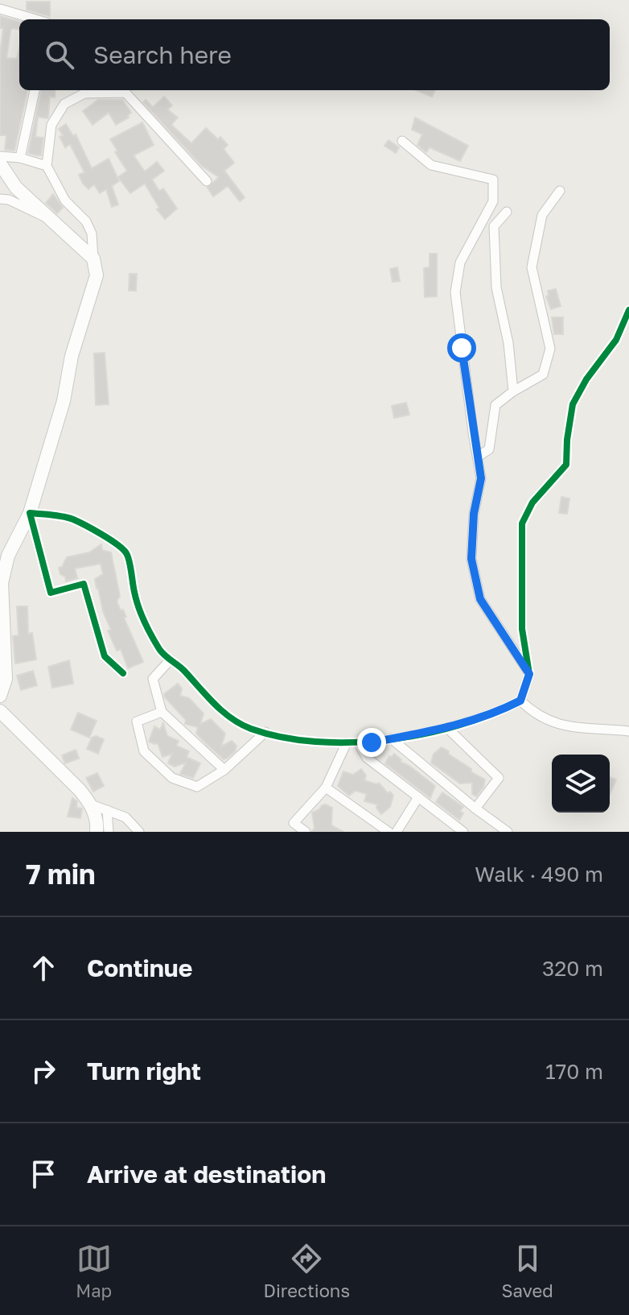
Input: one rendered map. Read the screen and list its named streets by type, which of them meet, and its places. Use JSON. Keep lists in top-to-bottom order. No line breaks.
{"page":{"search":"Search here","heading":["7 min","Walk · 490 m"],"list":[["Continue","320 m"],["Turn right","170 m"],"Arrive at destination"],"nav":["Map","Directions","Saved"]}}
